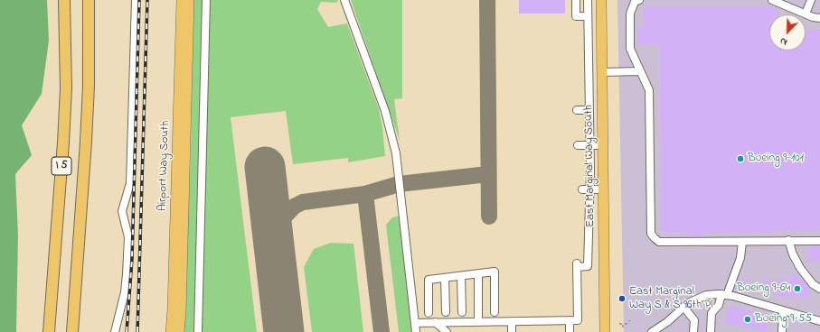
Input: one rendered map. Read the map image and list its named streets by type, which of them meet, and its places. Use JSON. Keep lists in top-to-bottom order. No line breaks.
{"streets":{"highway":["I 5"],"main road":["Airport Way South","East Marginal Way South"]},"places":["Boeing 9-101","Boeing 9-64","East Marginal Way S & S 96th Pl","Boeing 9-55"],"north":"bottom left"}
